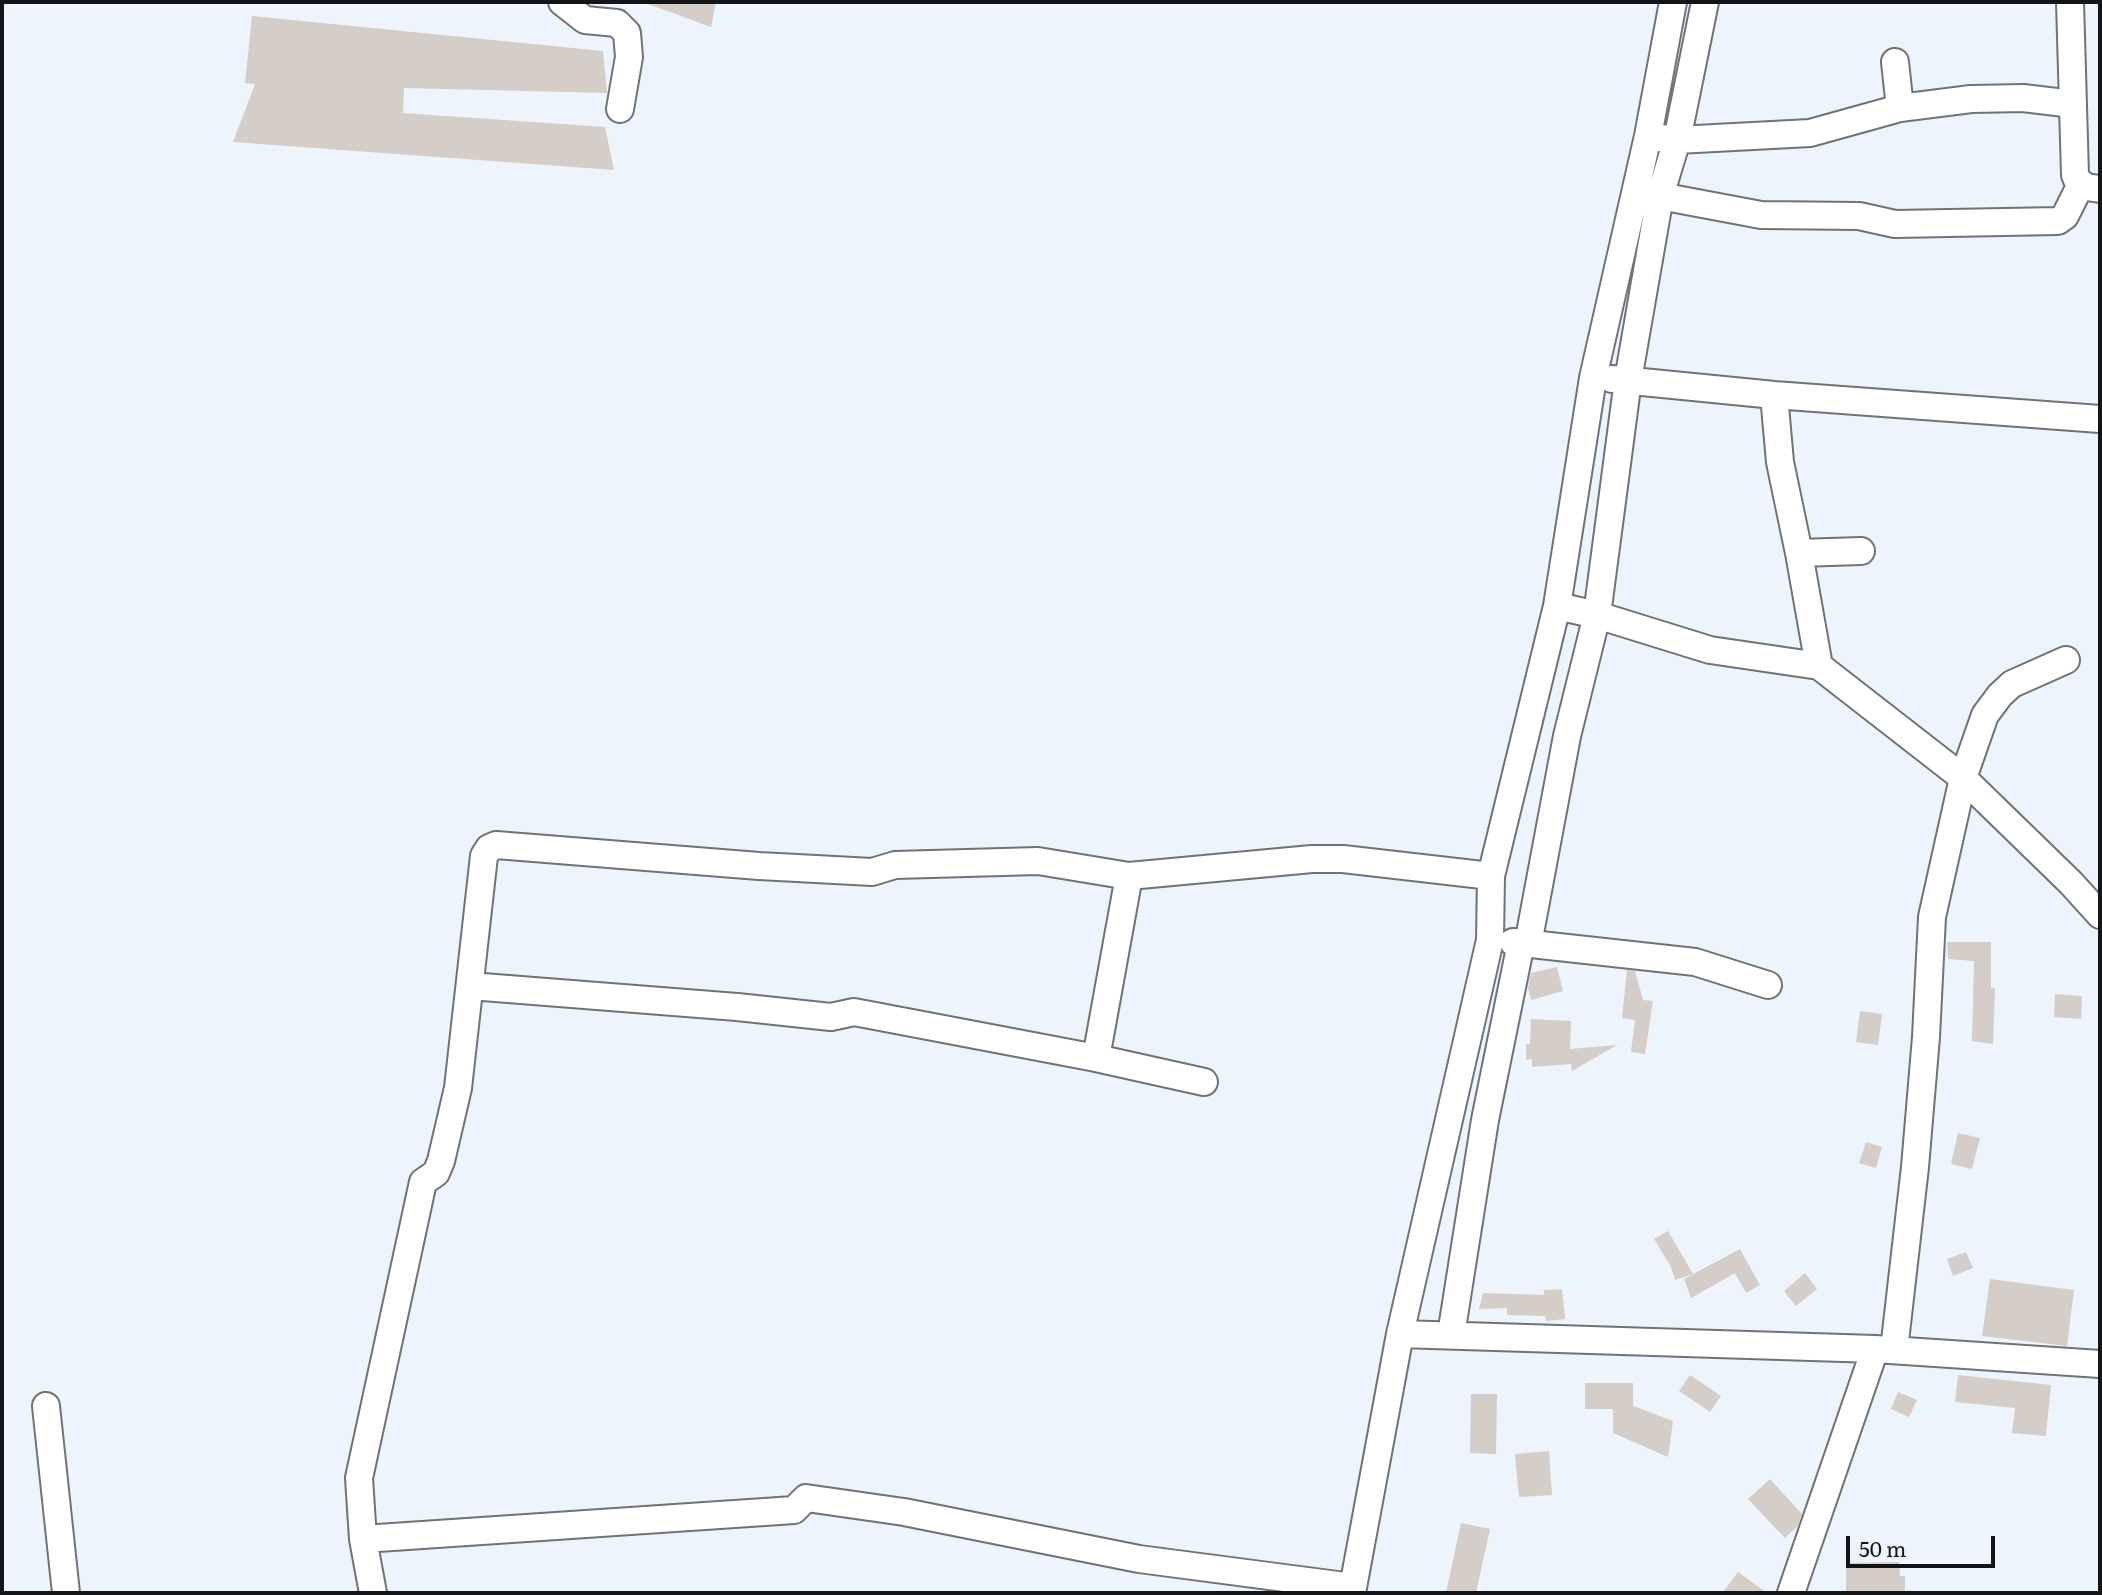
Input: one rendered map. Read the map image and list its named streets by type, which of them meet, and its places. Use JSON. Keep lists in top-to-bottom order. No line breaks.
{"scale_bar":"50 m"}
